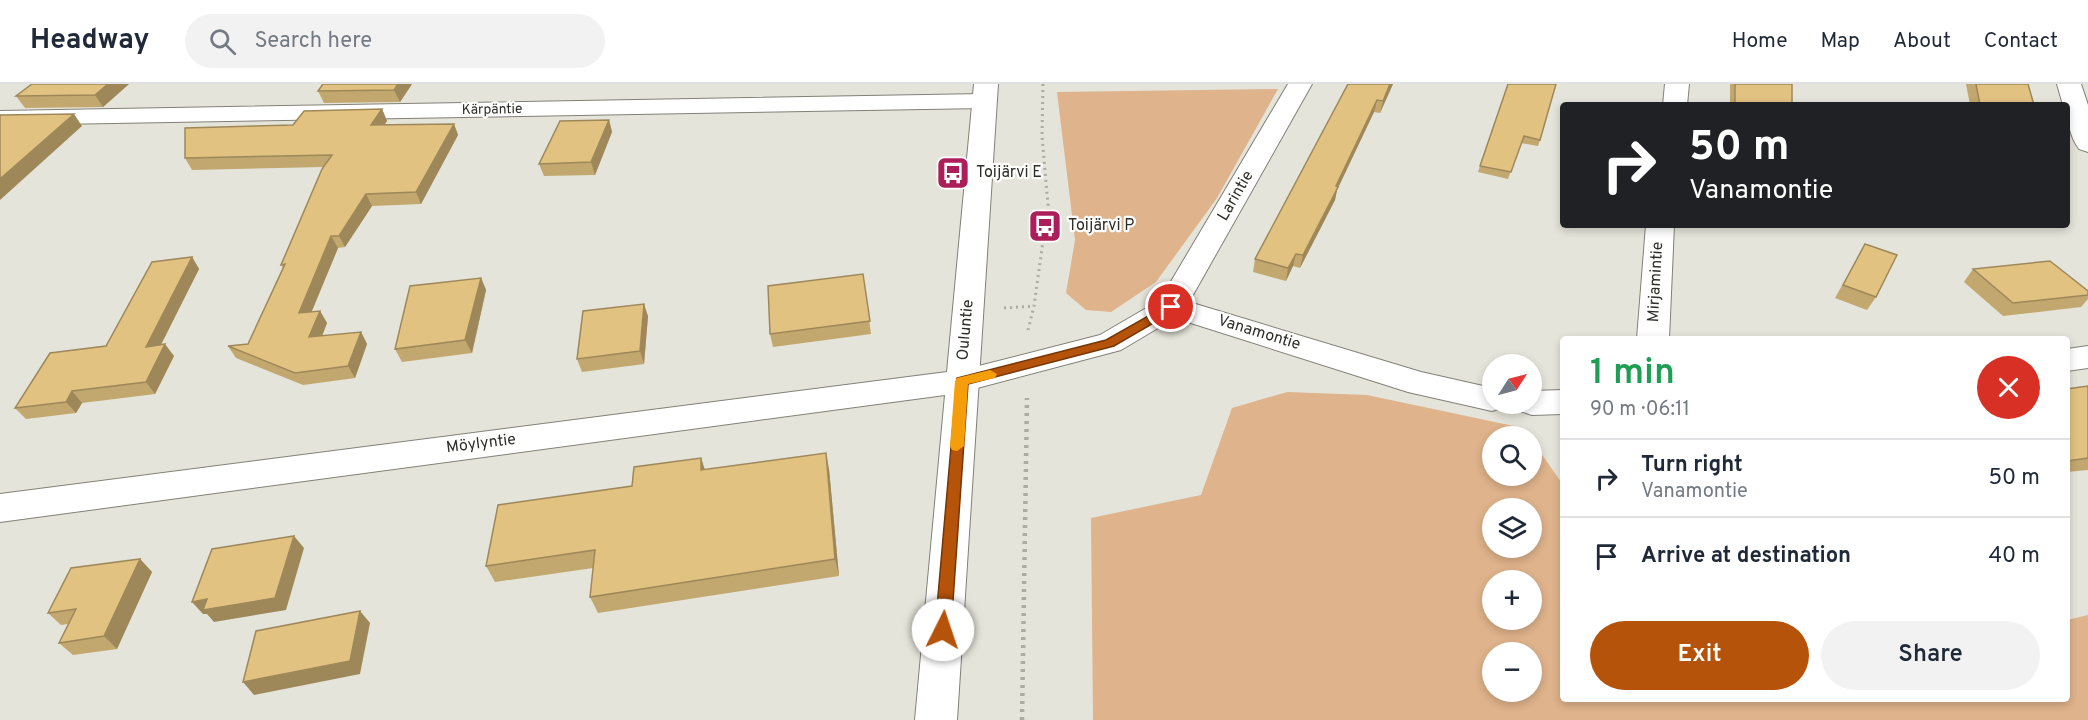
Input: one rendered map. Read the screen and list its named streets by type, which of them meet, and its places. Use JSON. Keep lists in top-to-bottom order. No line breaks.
{"streets":{"street":["Kärpäntie","Larintie","Mirjamintie","Ouluntie","Vanamontie","Möylyntie"]},"crossings":[["Kärpäntie","Ouluntie"],["Larintie","Vanamontie"],["Ouluntie","Möylyntie"]],"places":{"bus stop":["Toijärvi E","Toijärvi P"]},"north":"top right","page":{"header":"Headway","search":"Search here","nav":["Home","Map","About","Contact"],"turn":["50 m","Vanamontie"],"heading":["1 min","90 m · 06:11"],"map_buttons":["+","−"],"list":[{"name":"Turn right","note":"Vanamontie","value":"50 m"},{"name":"Arrive at destination","value":"40 m"}],"buttons":["Exit","Share"]}}
